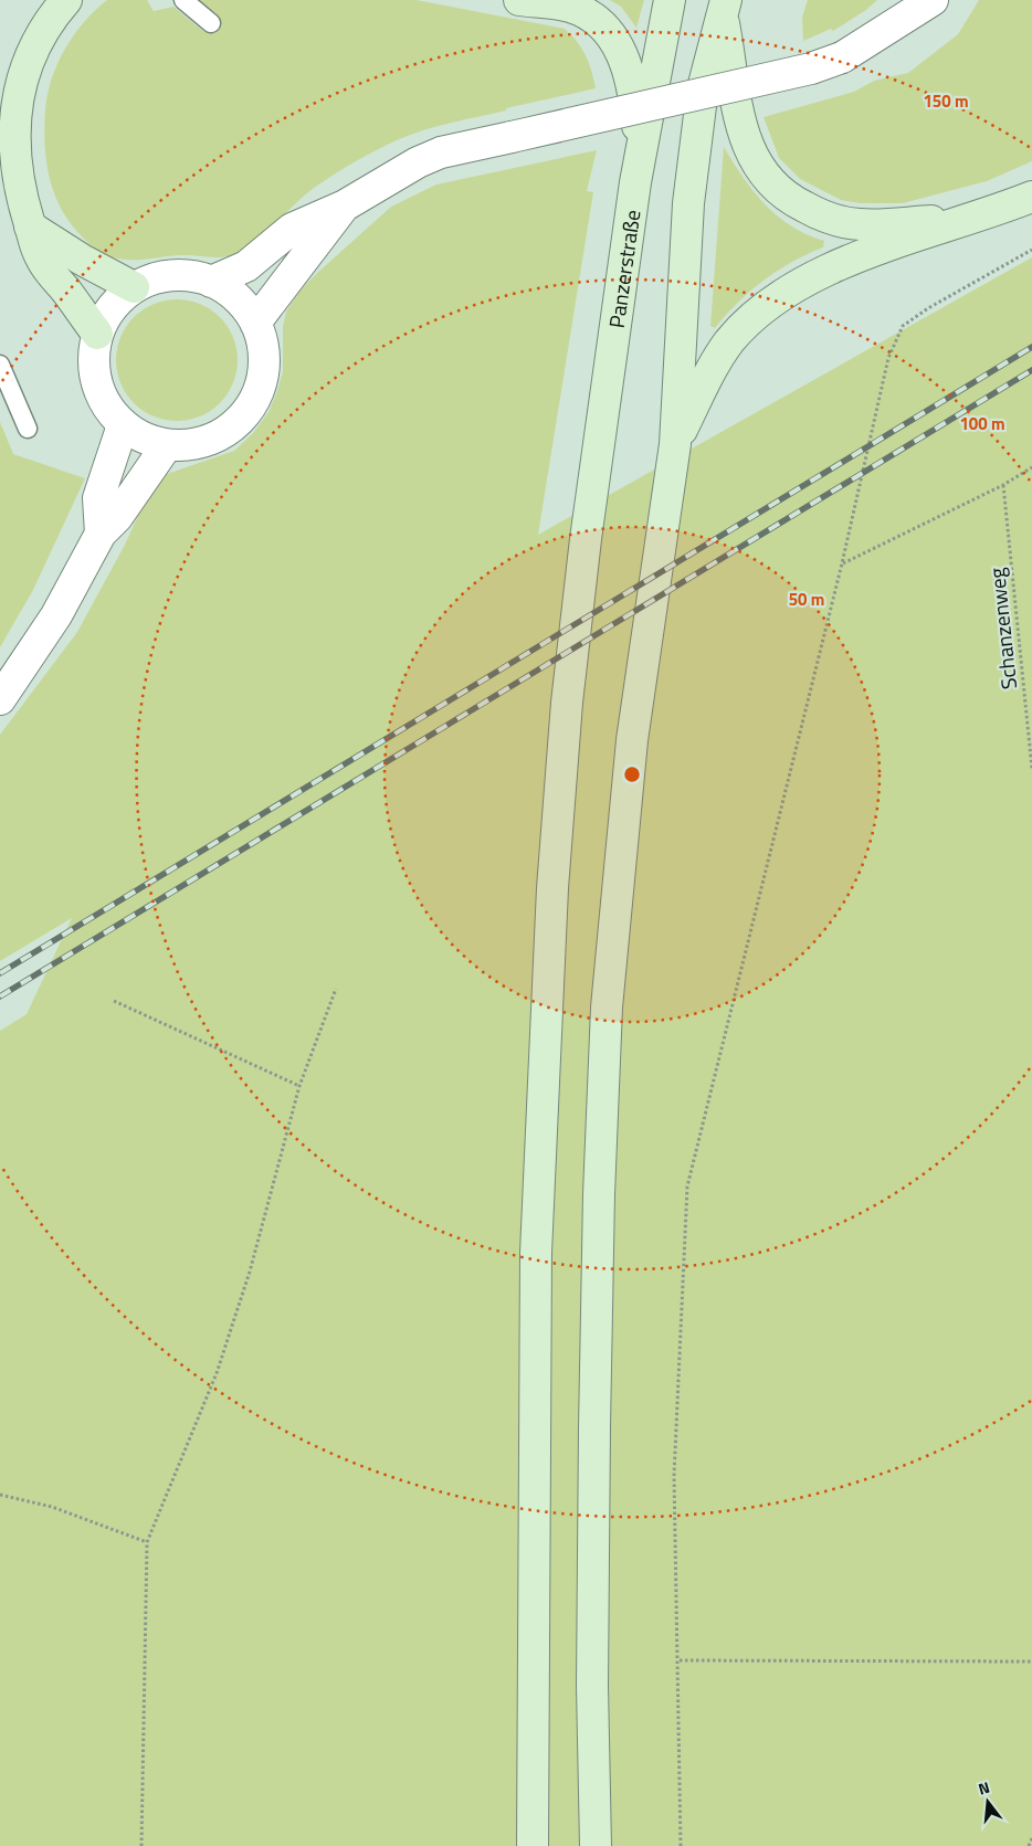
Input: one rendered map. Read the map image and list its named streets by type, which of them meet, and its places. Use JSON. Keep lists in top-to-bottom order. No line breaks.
{"streets":{"main road":["Panzerstraße"],"path":["Schanzenweg"]},"north":"top","rings":["150 m","100 m","50 m"]}
